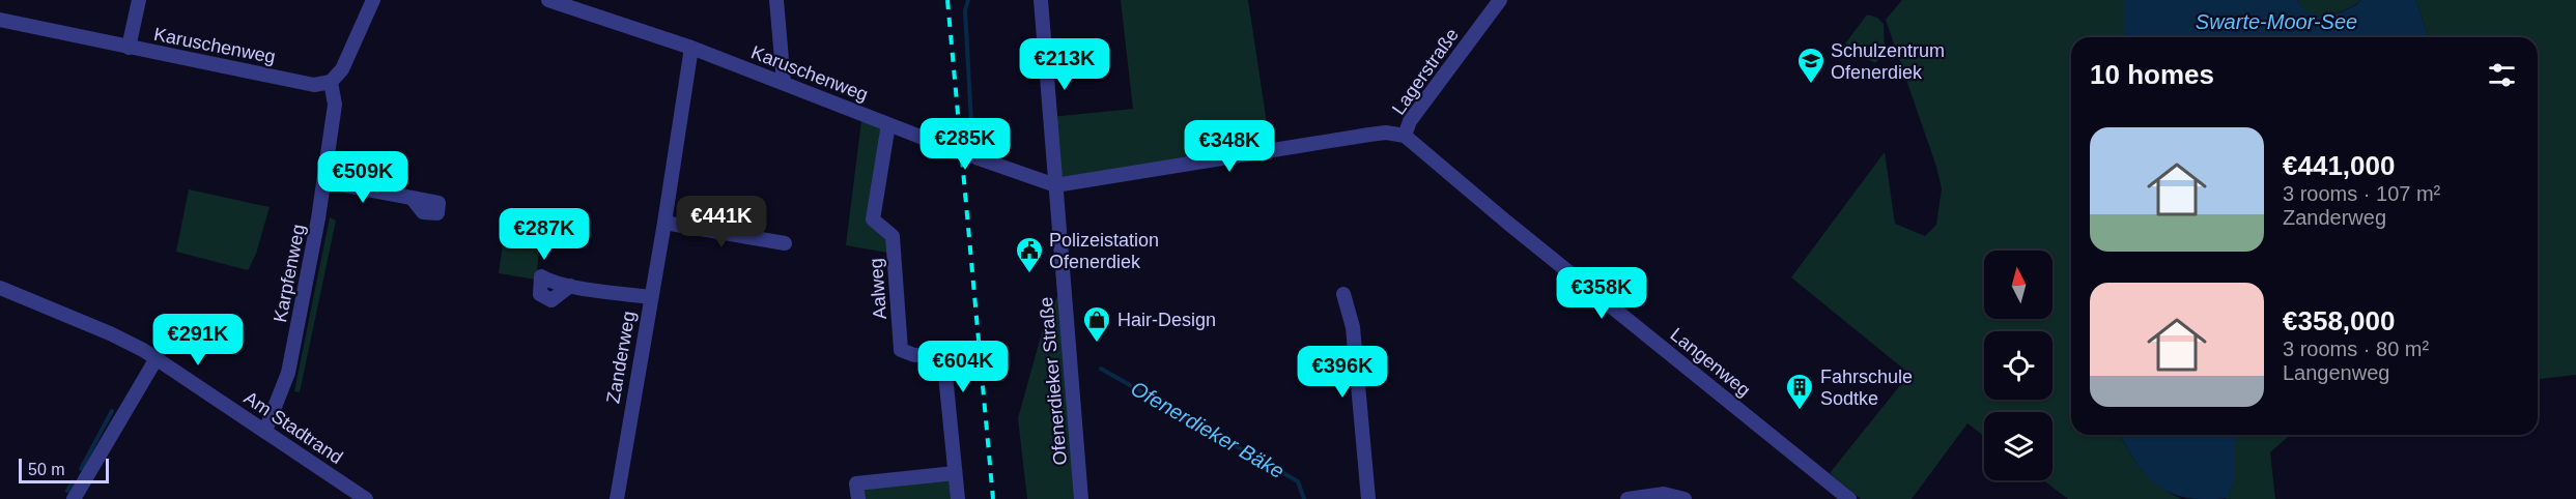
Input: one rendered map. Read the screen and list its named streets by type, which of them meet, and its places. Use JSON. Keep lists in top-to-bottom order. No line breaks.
{"streets":{"street":["Karuschenweg","Lagerstraße","Karpfenweg","Aalweg","Zanderweg","Langenweg","Ofenerdieker Straße","Am Stadtrand"]},"crossings":[["Karuschenweg","Karpfenweg"],["Karuschenweg","Aalweg"],["Karuschenweg","Zanderweg"],["Karuschenweg","Ofenerdieker Straße"],["Lagerstraße","Langenweg"],["Karpfenweg","Am Stadtrand"]],"water":["Swarte-Moor-See","Ofenerdieker Bäke"],"places":{"school or university":["Schulzentrum Ofenerdiek"],"public building":["Polizeistation Ofenerdiek"],"shop":["Hair-Design"],"building":["Fahrschule Sodtke"]},"scale_bar":"50 m","north":"top","page":{"heading":"10 homes","price":["€213K","€285K","€348K","€509K","€441K","€287K","€358K","€291K","€604K","€396K"],"list":[{"name":"€441,000","note":"3 rooms · 107 m² · Zanderweg"},{"name":"€358,000","note":"3 rooms · 80 m² · Langenweg"}],"scale":"50 m"}}
